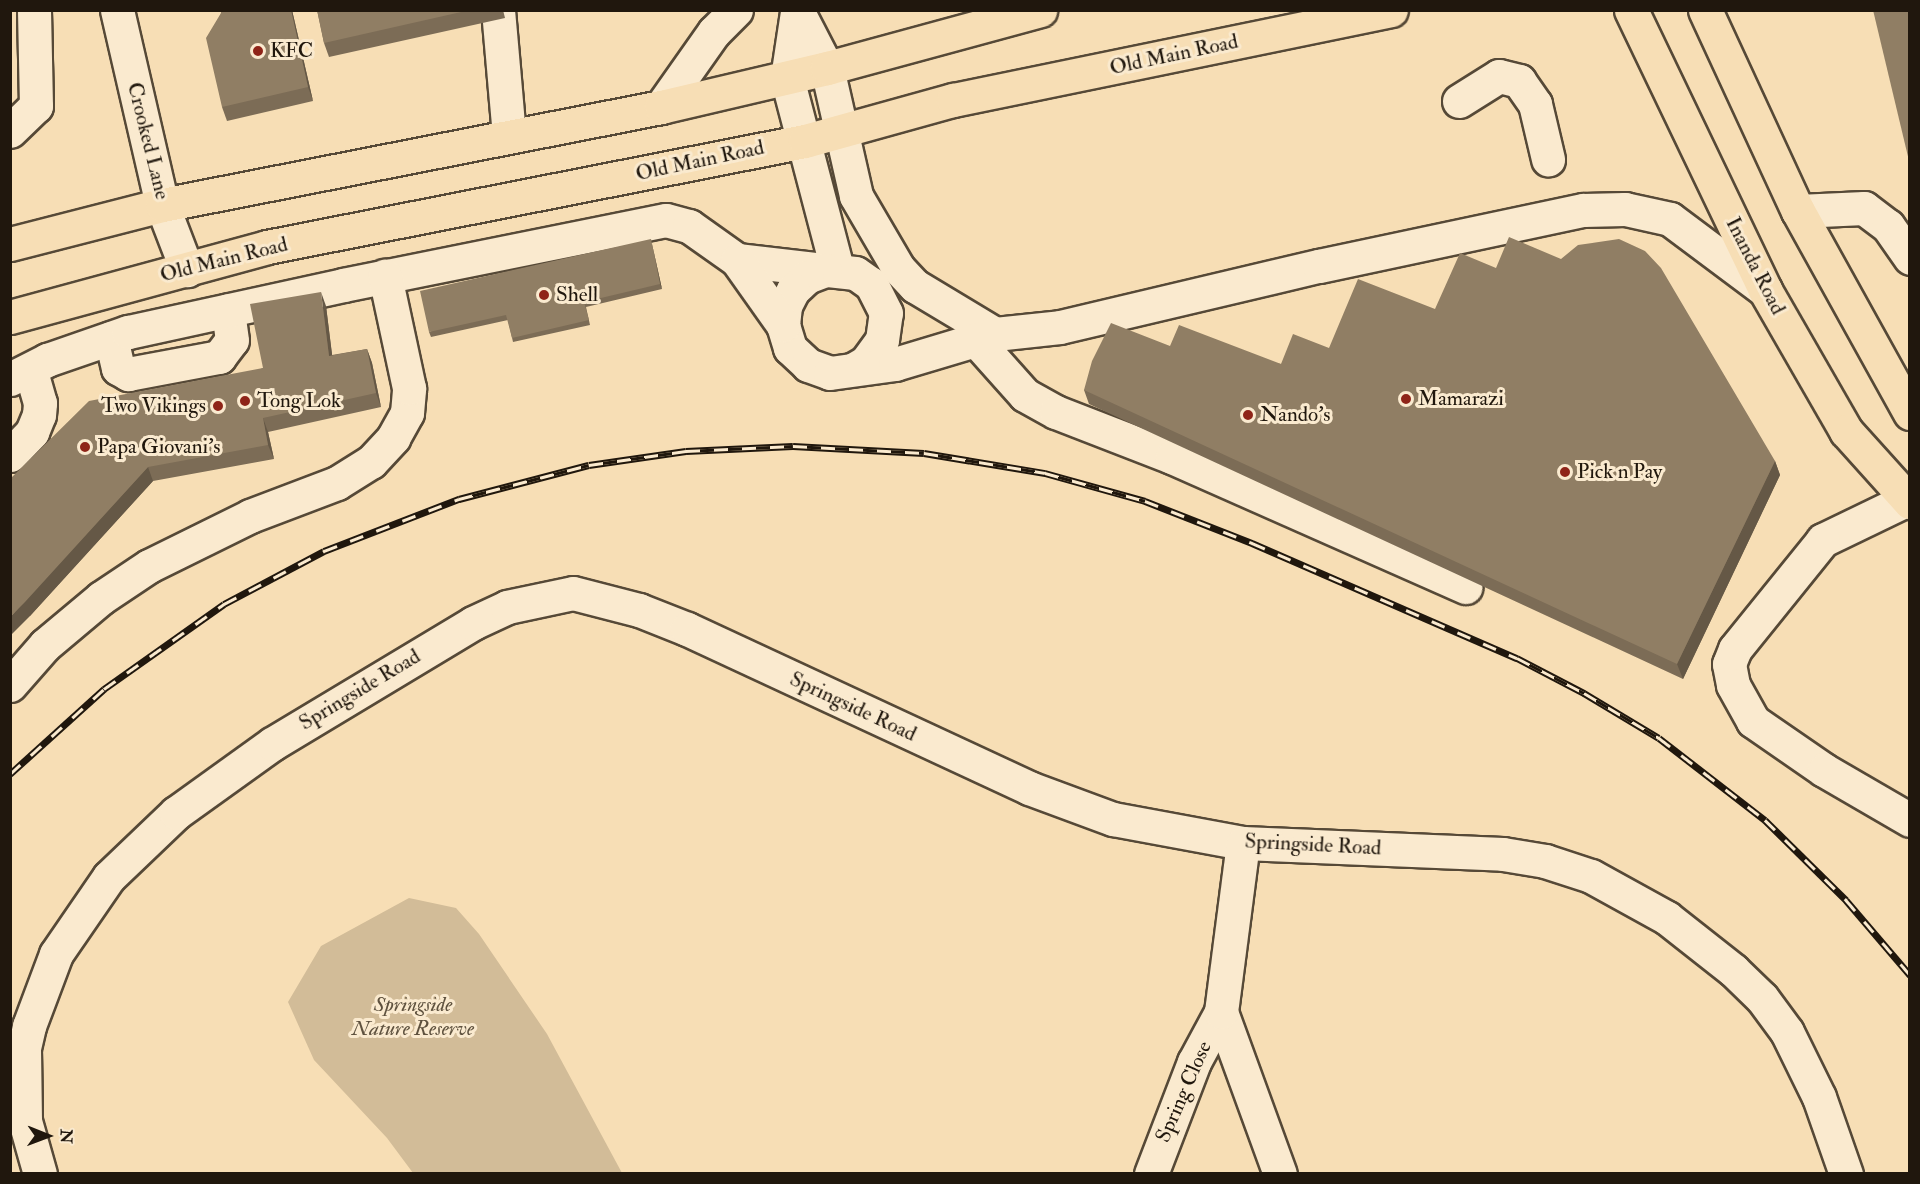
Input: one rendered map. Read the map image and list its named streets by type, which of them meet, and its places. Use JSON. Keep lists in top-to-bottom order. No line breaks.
{"streets":{"main road":["Old Main Road","Inanda Road"],"street":["Crooked Lane","Springside Road","Spring Close"]},"crossings":[["Old Main Road","Crooked Lane"],["Springside Road","Spring Close"]],"parks":["Springside Nature Reserve"],"places":["KFC","Shell","Mamarazi","Tong Lok","Two Vikings","Nando's","Papa Giovani's","Pick n Pay"],"north":"right"}
